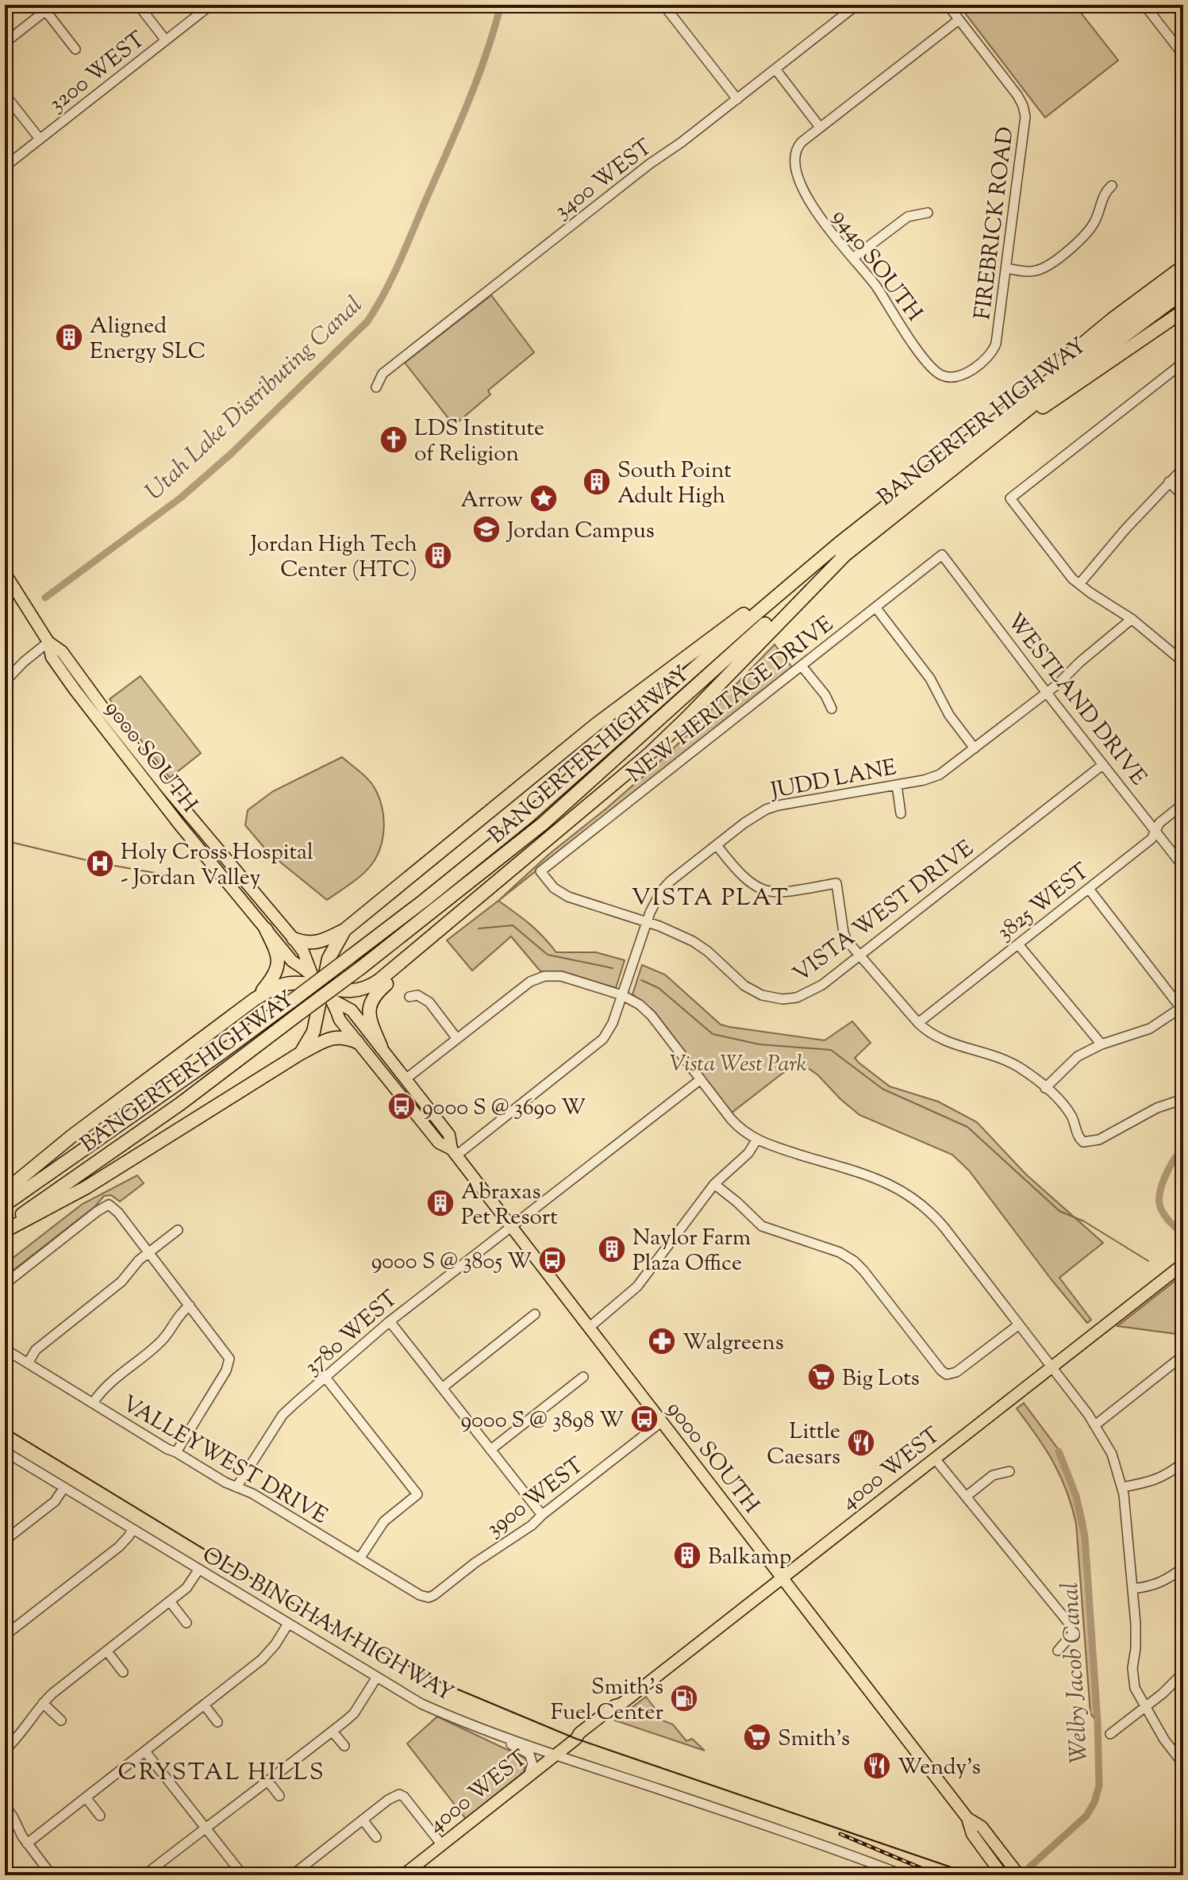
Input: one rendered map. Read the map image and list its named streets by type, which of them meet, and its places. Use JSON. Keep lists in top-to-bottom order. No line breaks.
{"streets":{"highway":["BANGERTER HIGHWAY"],"main road":["9000 SOUTH","4000 WEST"],"street":["3200 WEST","3400 WEST","FIREBRICK ROAD","9440 SOUTH","NEW HERITAGE DRIVE","WESTLAND DRIVE","JUDD LANE","3825 WEST","VISTA WEST DRIVE","3780 WEST","VALLEYWEST DRIVE","3900 WEST","OLD BINGHAM HIGHWAY"]},"crossings":[["FIREBRICK ROAD","9440 SOUTH"],["NEW HERITAGE DRIVE","WESTLAND DRIVE"],["NEW HERITAGE DRIVE","VISTA WEST DRIVE"],["WESTLAND DRIVE","JUDD LANE"],["WESTLAND DRIVE","3825 WEST"],["WESTLAND DRIVE","VISTA WEST DRIVE"],["9000 SOUTH","JUDD LANE"],["9000 SOUTH","3780 WEST"],["9000 SOUTH","4000 WEST"],["9000 SOUTH","3900 WEST"],["JUDD LANE","VISTA WEST DRIVE"],["3780 WEST","VALLEYWEST DRIVE"],["VALLEYWEST DRIVE","3900 WEST"],["4000 WEST","OLD BINGHAM HIGHWAY"]],"districts":["VISTA PLAT","CRYSTAL HILLS"],"water":["Utah Lake Distributing Canal","Welby Jacob Canal"],"parks":["Vista West Park"],"places":{"building":["Aligned Energy SLC","South Point Adult High","Jordan High Tech Center (HTC)","Abraxas Pet Resort","Naylor Farm Plaza Office","Balkamp"],"church":["LDS Institute of Religion"],"place":["Arrow"],"school or university":["Jordan Campus"],"hospital":["Holy Cross Hospital - Jordan Valley"],"bus stop":["9000 S @ 3690 W","9000 S @ 3805 W","9000 S @ 3898 W"],"pharmacy":["Walgreens"],"supermarket":["Big Lots","Smith's"],"restaurant":["Little Caesars","Wendy's"],"fuel station":["Smith's Fuel Center"]}}
